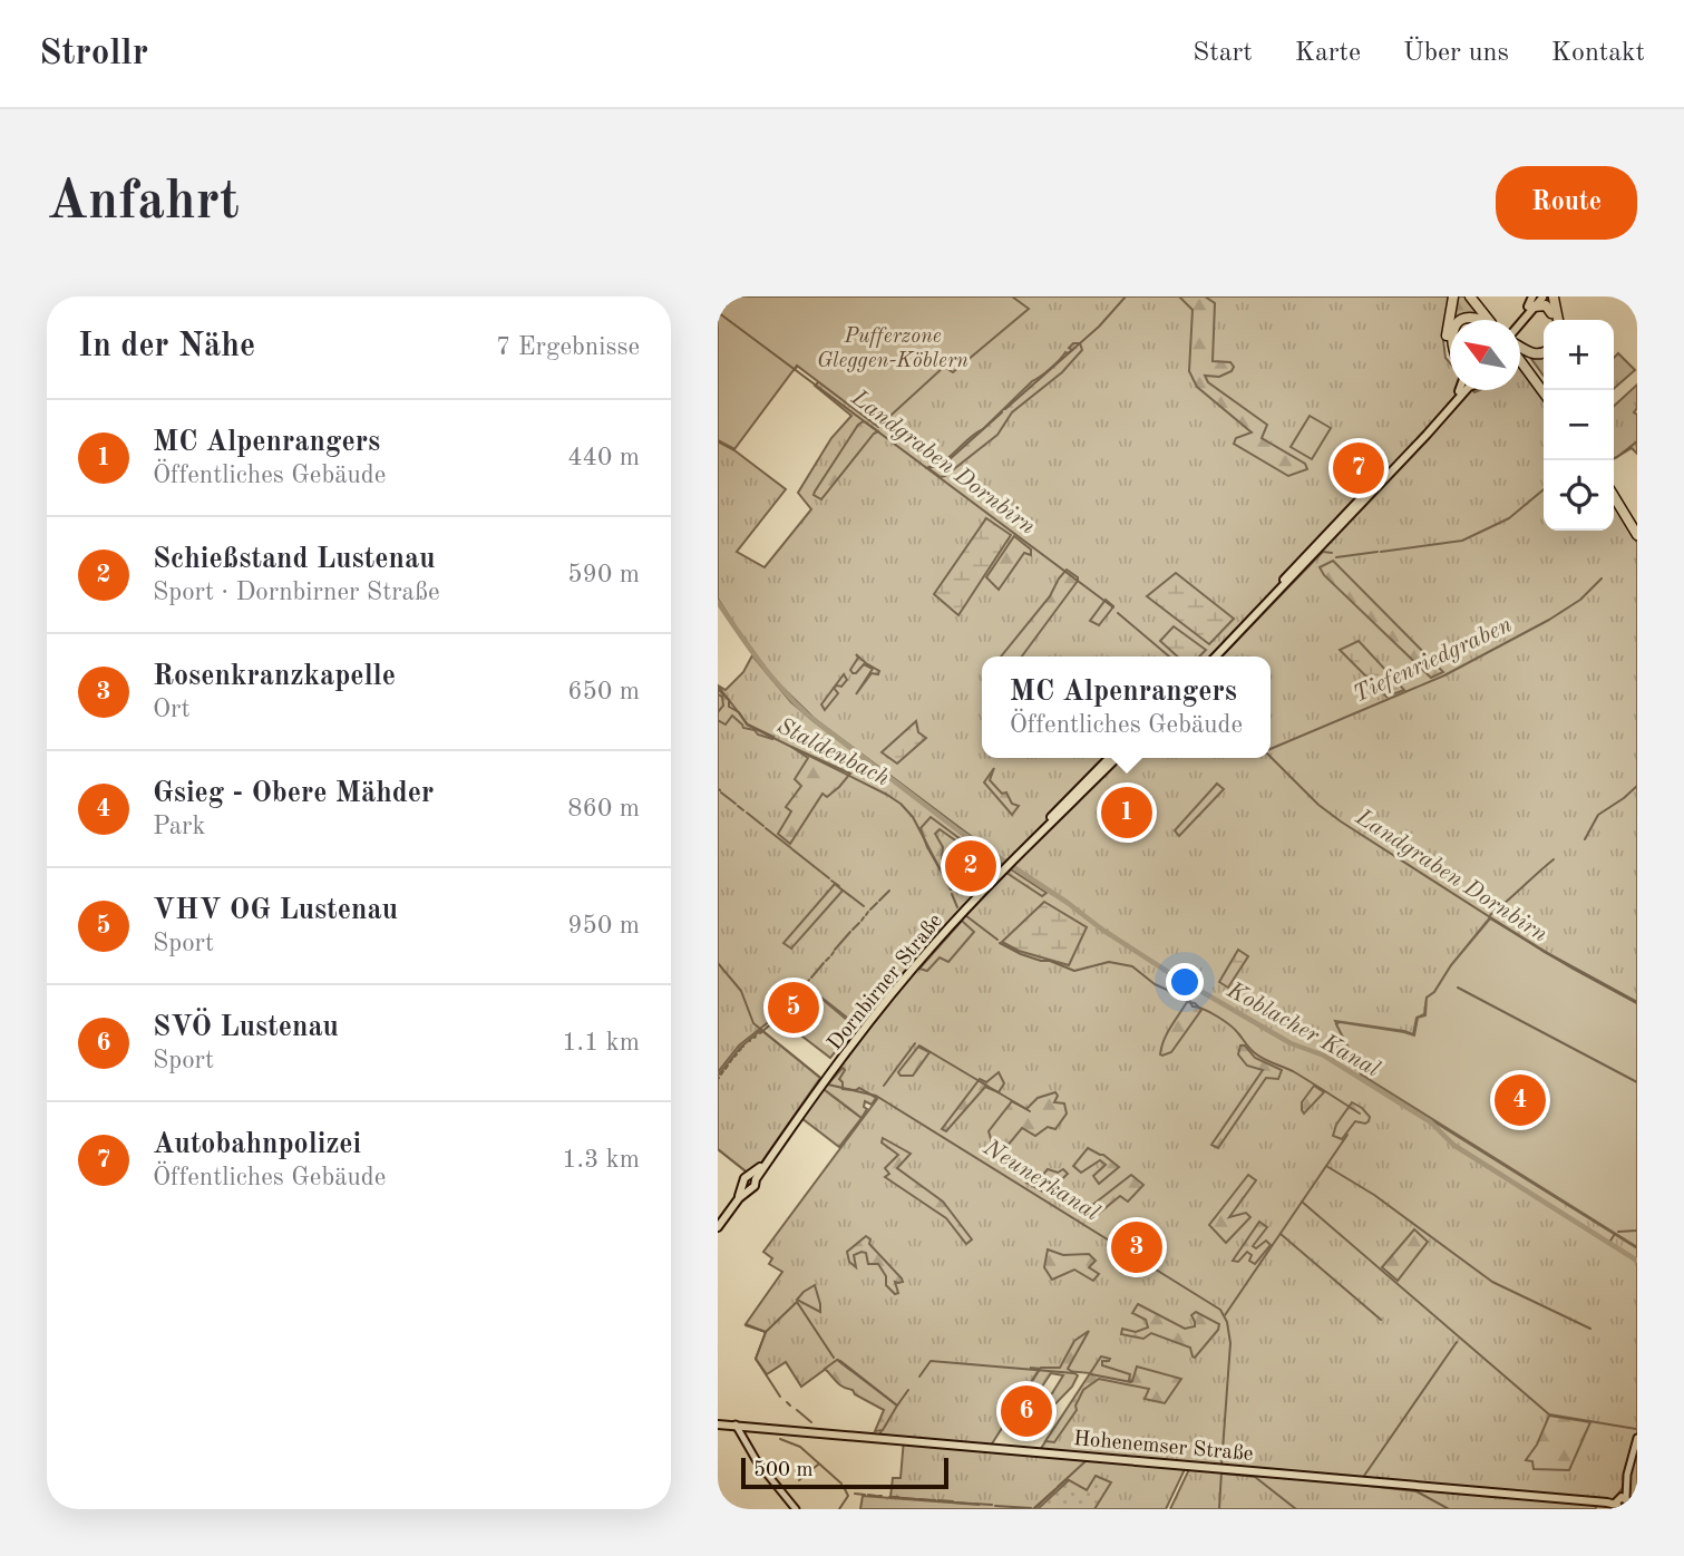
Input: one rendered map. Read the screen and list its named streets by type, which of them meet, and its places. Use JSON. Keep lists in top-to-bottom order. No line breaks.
{"streets":{"main road":["Dornbirner Straße","Hohenemser Straße"]},"water":["Landgraben Dornbirn","Tiefenriedgraben","Staldenbach","Koblacher Kanal","Neunerkanal"],"parks":["Pufferzone Gleggen-Köblern"],"scale_bar":"500 m","north":"top left","page":{"header":"Strollr","nav":["Start","Karte","Über uns","Kontakt"],"buttons":"Route","title":"Anfahrt","heading":["In der Nähe","7 Ergebnisse"],"map_buttons":["+","−"],"list":[{"mark":"1","name":"MC Alpenrangers","note":"Öffentliches Gebäude","value":"440 m"},{"mark":"2","name":"Schießstand Lustenau","note":"Sport · Dornbirner Straße","value":"590 m"},{"mark":"3","name":"Rosenkranzkapelle","note":"Ort","value":"650 m"},{"mark":"4","name":"Gsieg - Obere Mähder","note":"Park","value":"860 m"},{"mark":"5","name":"VHV OG Lustenau","note":"Sport","value":"950 m"},{"mark":"6","name":"SVÖ Lustenau","note":"Sport","value":"1.1 km"},{"mark":"7","name":"Autobahnpolizei","note":"Öffentliches Gebäude","value":"1.3 km"}],"pins":["7","1","2","5","4","3","6"],"popup":["MC Alpenrangers","Öffentliches Gebäude"],"scale":"500 m"}}
